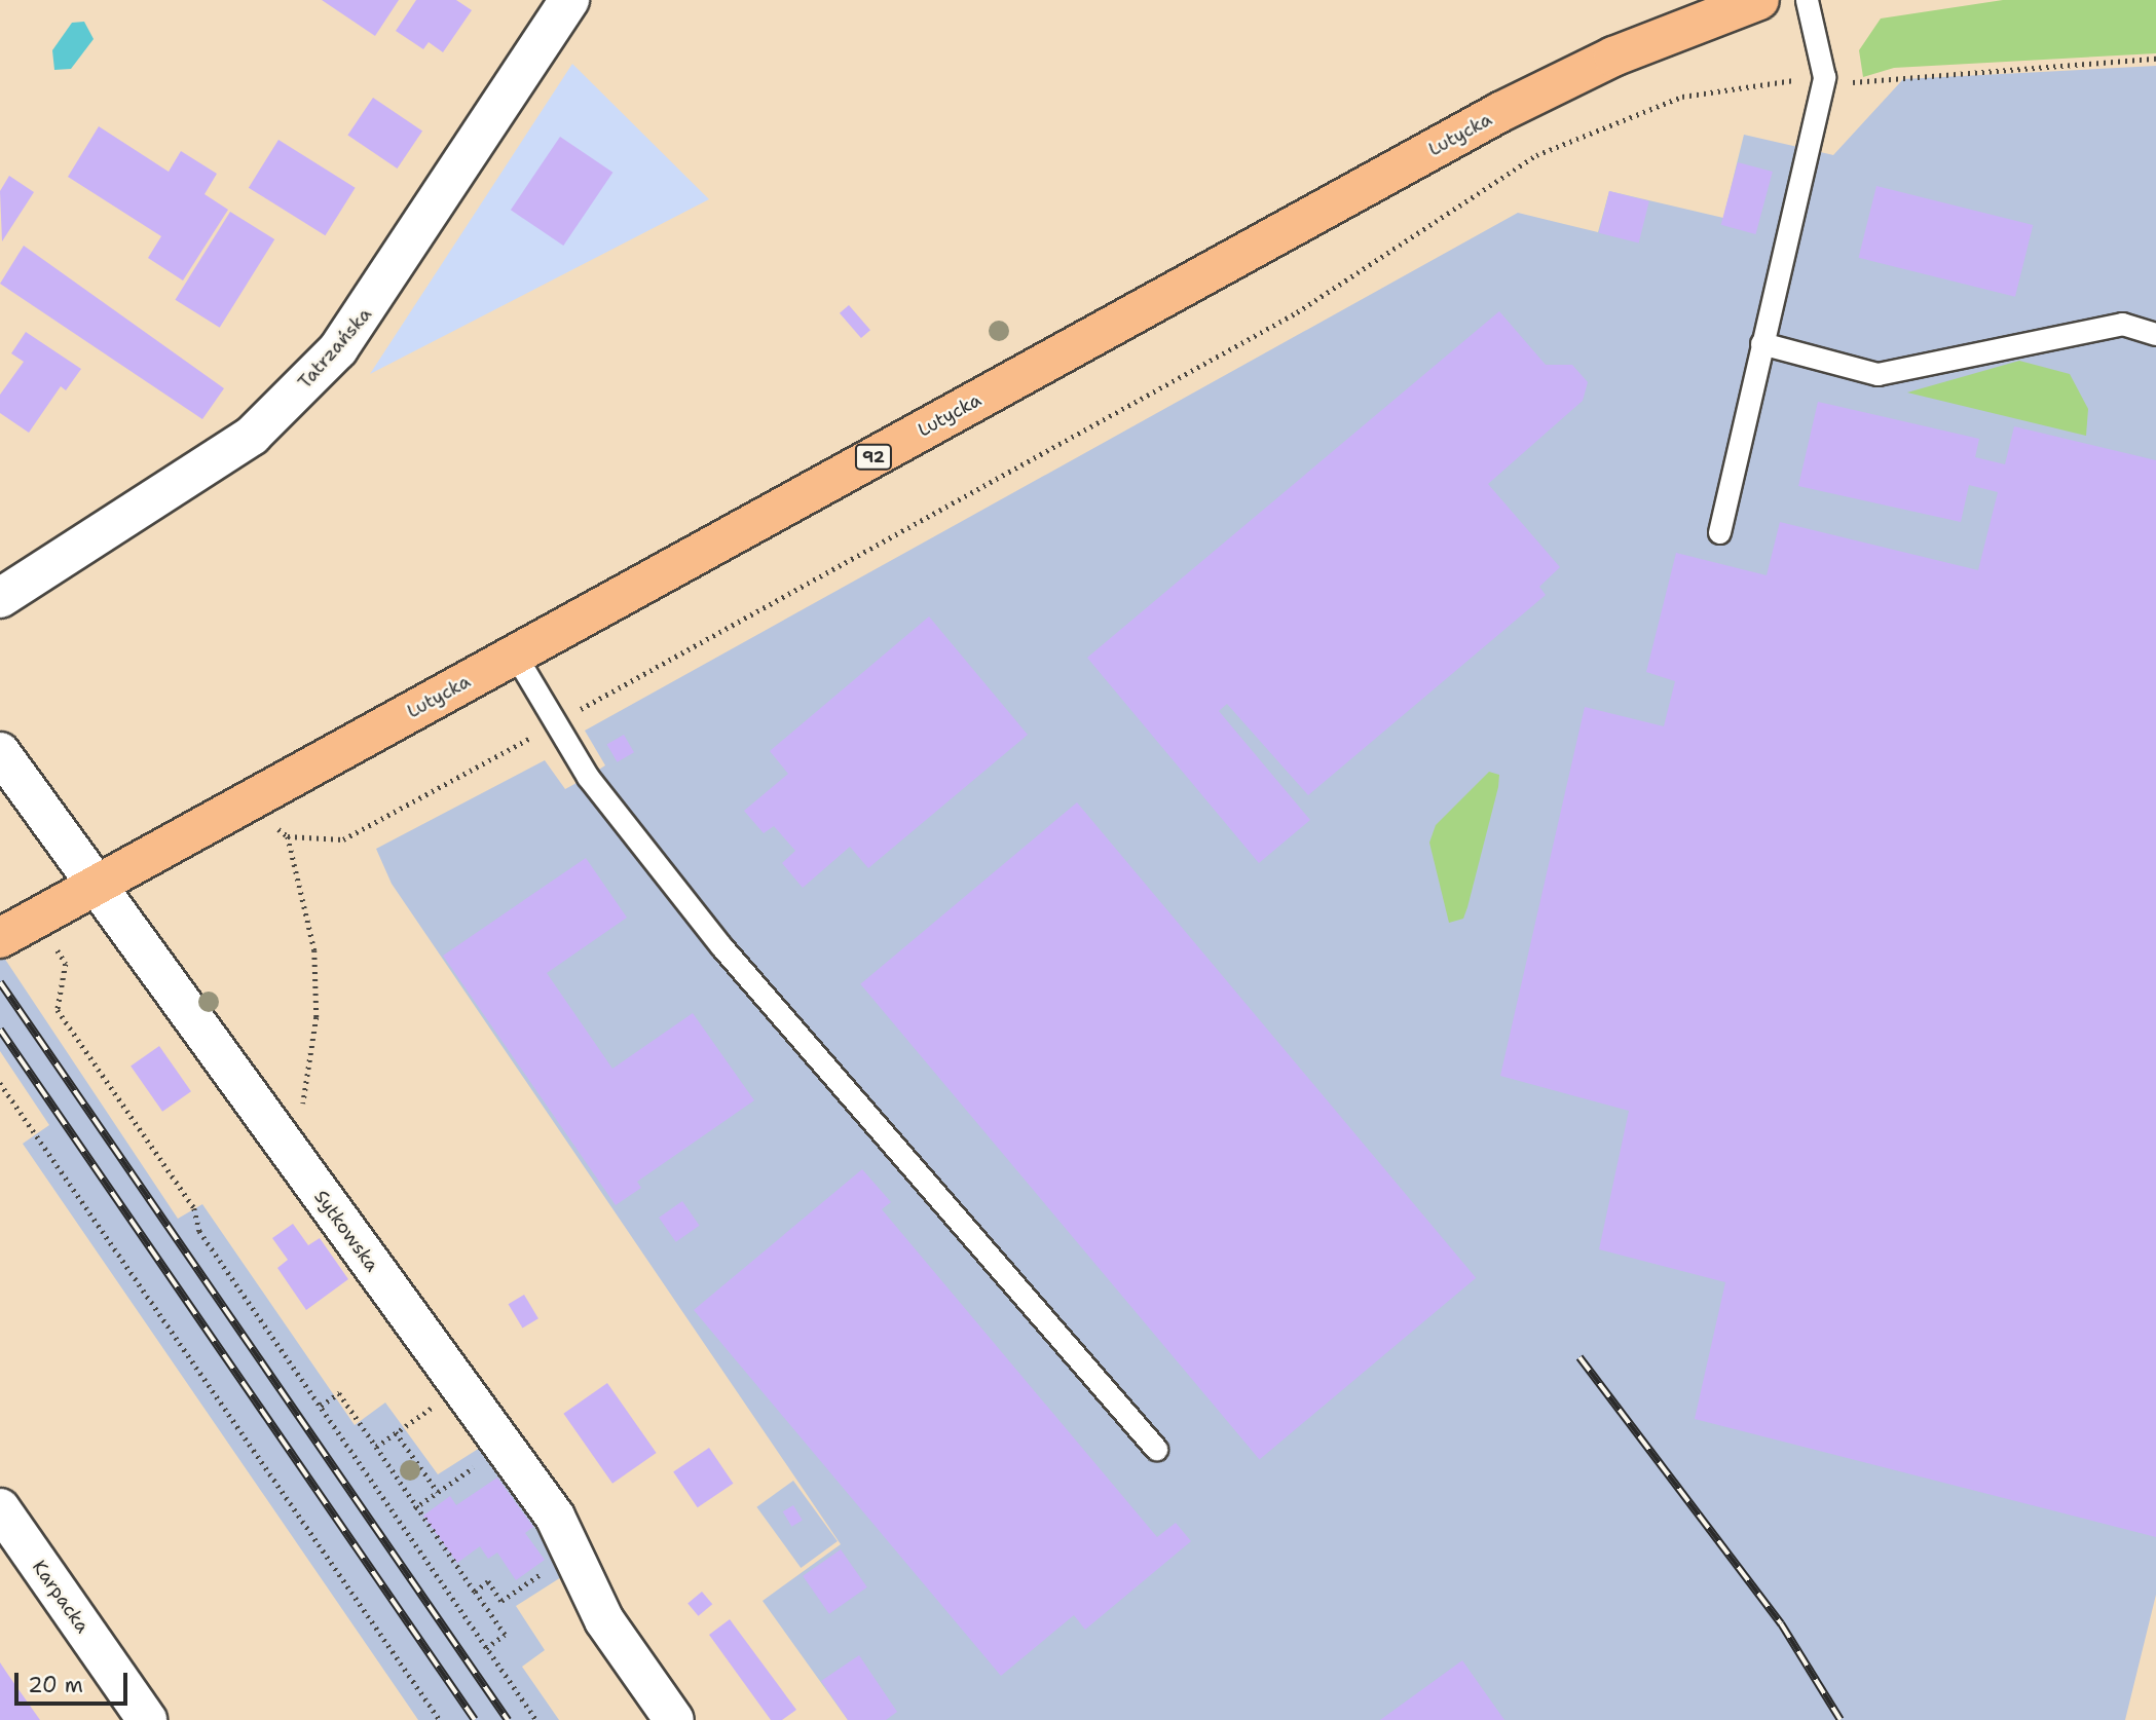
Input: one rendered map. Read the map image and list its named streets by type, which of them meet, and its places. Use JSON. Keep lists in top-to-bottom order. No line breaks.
{"streets":{"main road":["Lutycka","92"],"street":["Tatrzańska","Sytkowska","Karpacka"]},"crossings":[["Lutycka","Sytkowska"]],"scale_bar":"20 m"}
